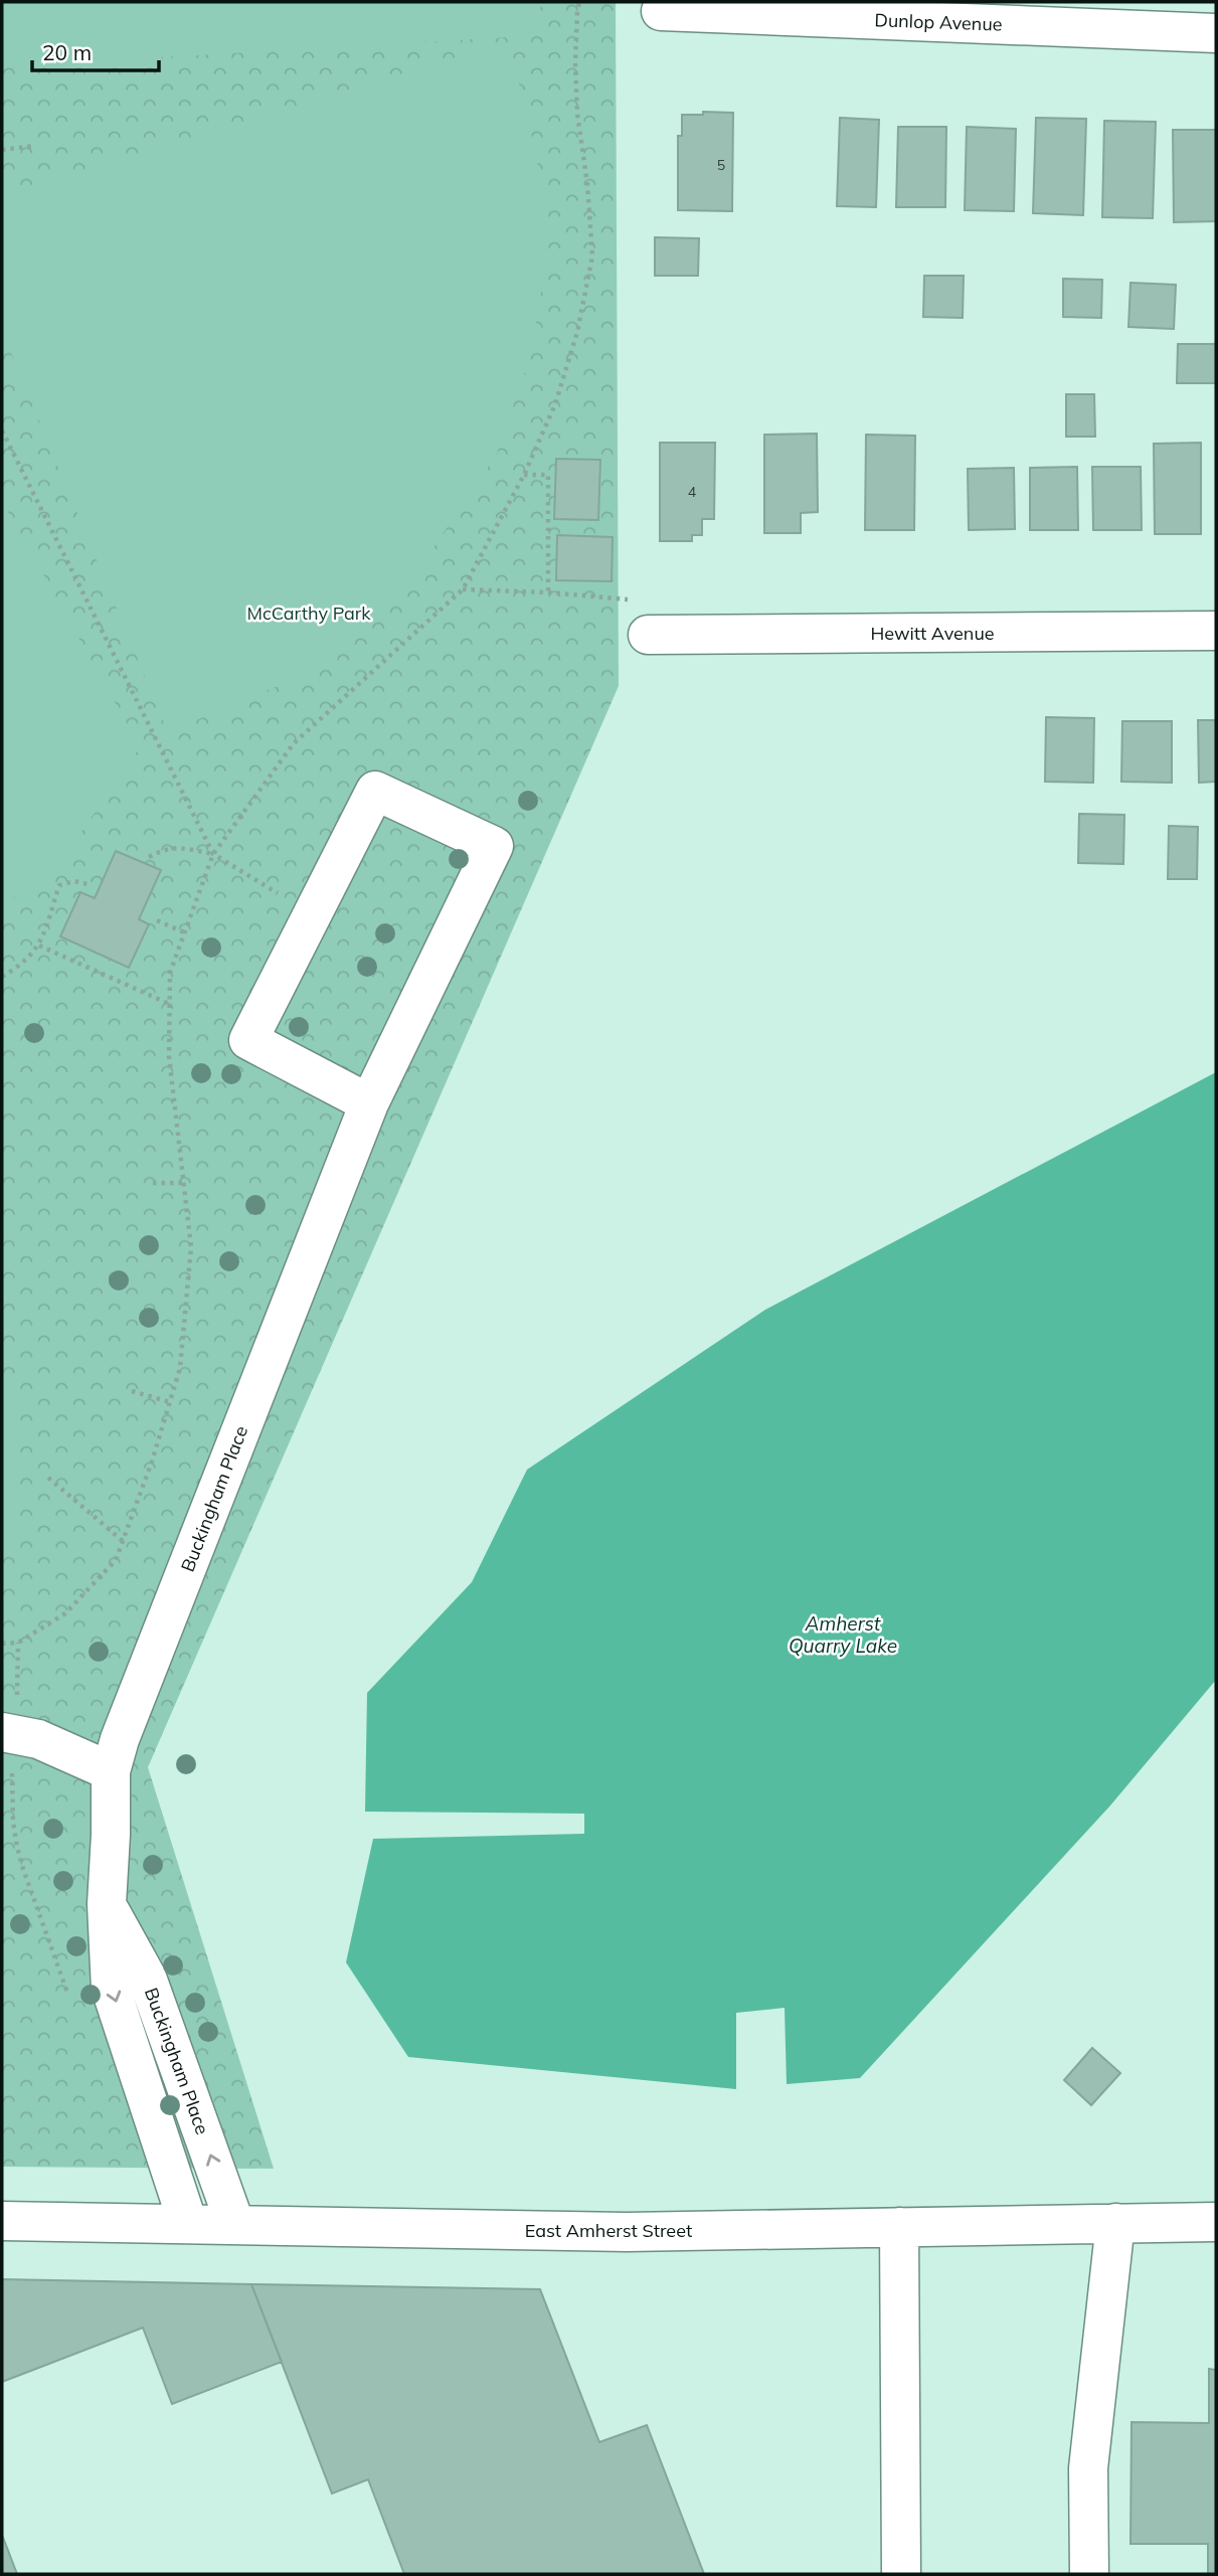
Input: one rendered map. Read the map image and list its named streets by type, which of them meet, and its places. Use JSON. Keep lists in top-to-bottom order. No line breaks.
{"streets":{"street":["Dunlop Avenue","Hewitt Avenue","Buckingham Place","East Amherst Street"]},"crossings":[["Buckingham Place","East Amherst Street"]],"water":["Amherst Quarry Lake"],"parks":["McCarthy Park"],"house_numbers":["5","4"],"scale_bar":"20 m"}
